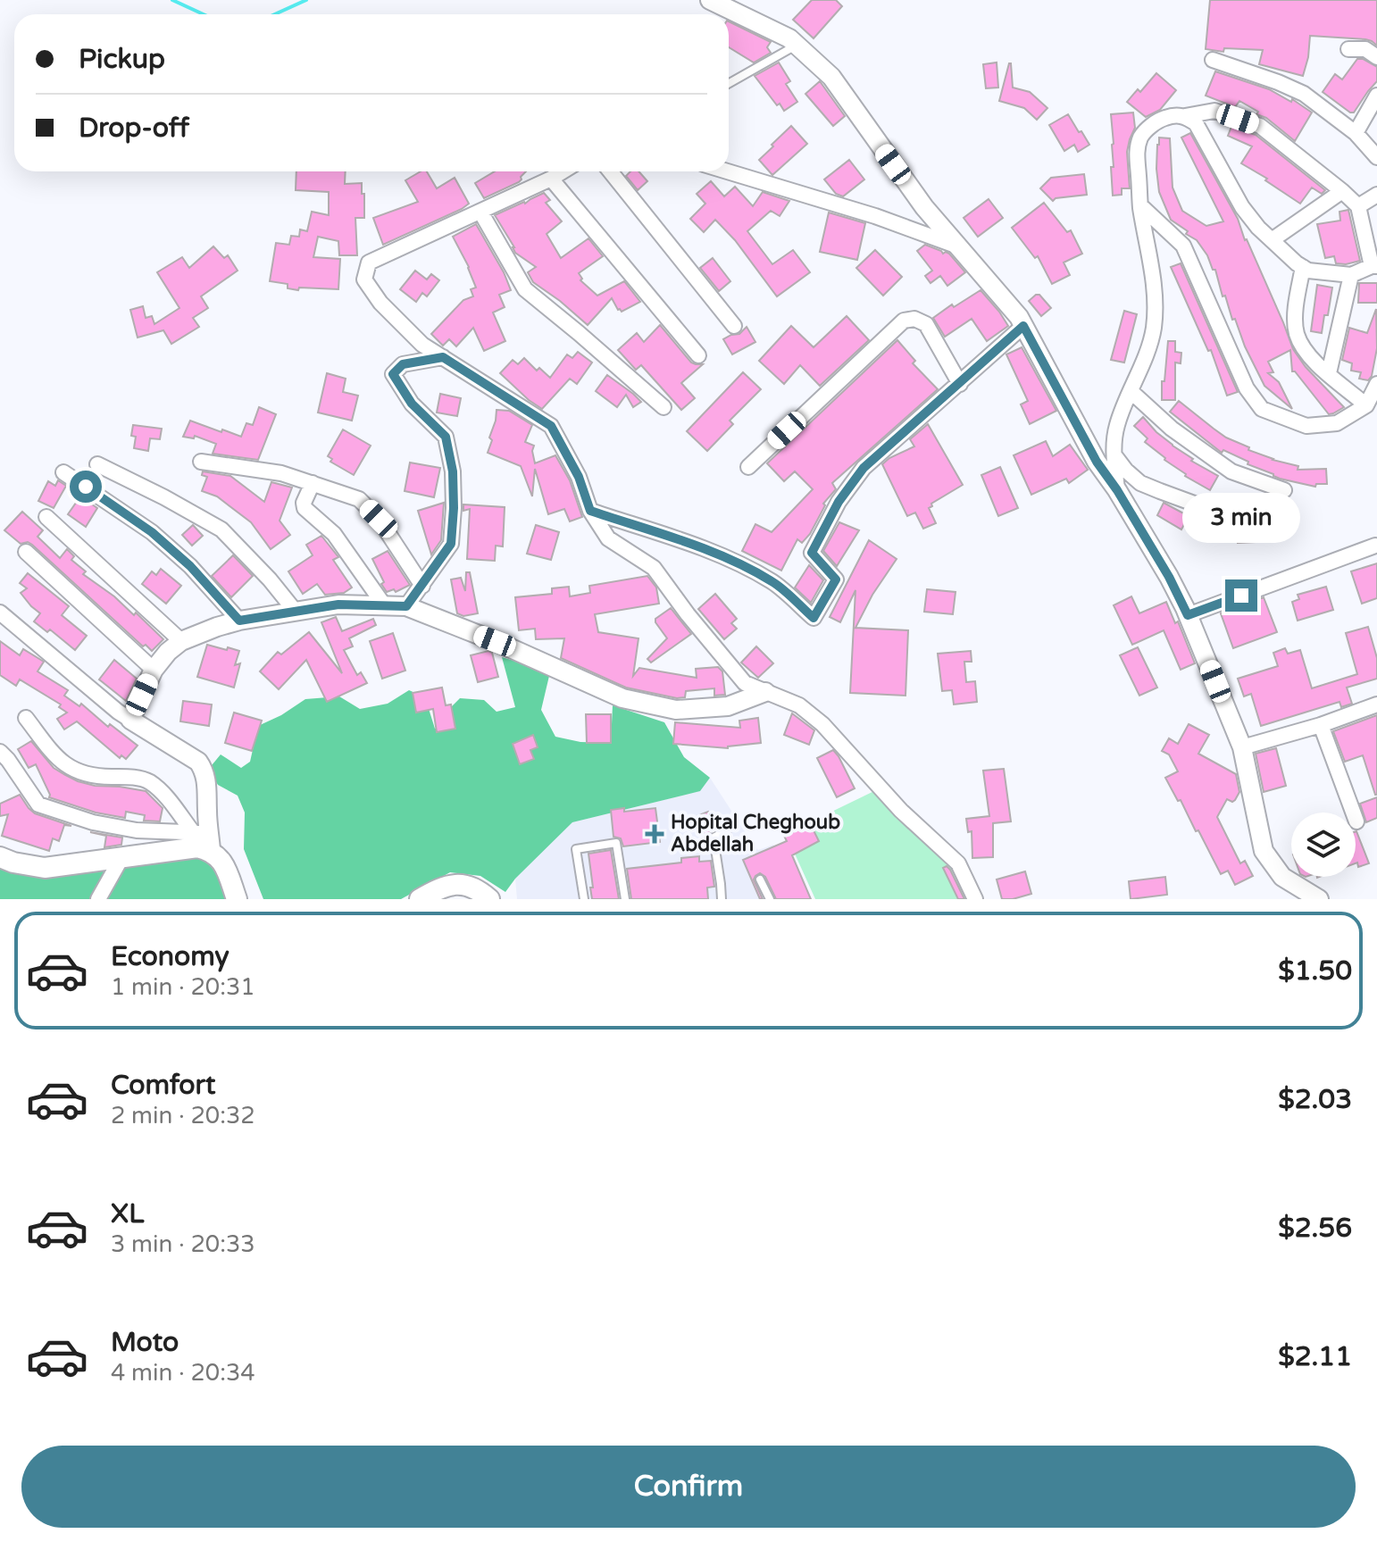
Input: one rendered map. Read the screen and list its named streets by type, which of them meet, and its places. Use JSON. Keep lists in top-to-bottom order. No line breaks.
{"places":{"health":["Hopital Cheghoub Abdellah"]},"page":{"banner":["Pickup","Drop-off"],"bubble":"3 min","list":[{"name":"Economy","note":"1 min · 20:31","value":"$1.50"},{"name":"Comfort","note":"2 min · 20:32","value":"$2.03"},{"name":"XL","note":"3 min · 20:33","value":"$2.56"},{"name":"Moto","note":"4 min · 20:34","value":"$2.11"}],"buttons":"Confirm"}}
